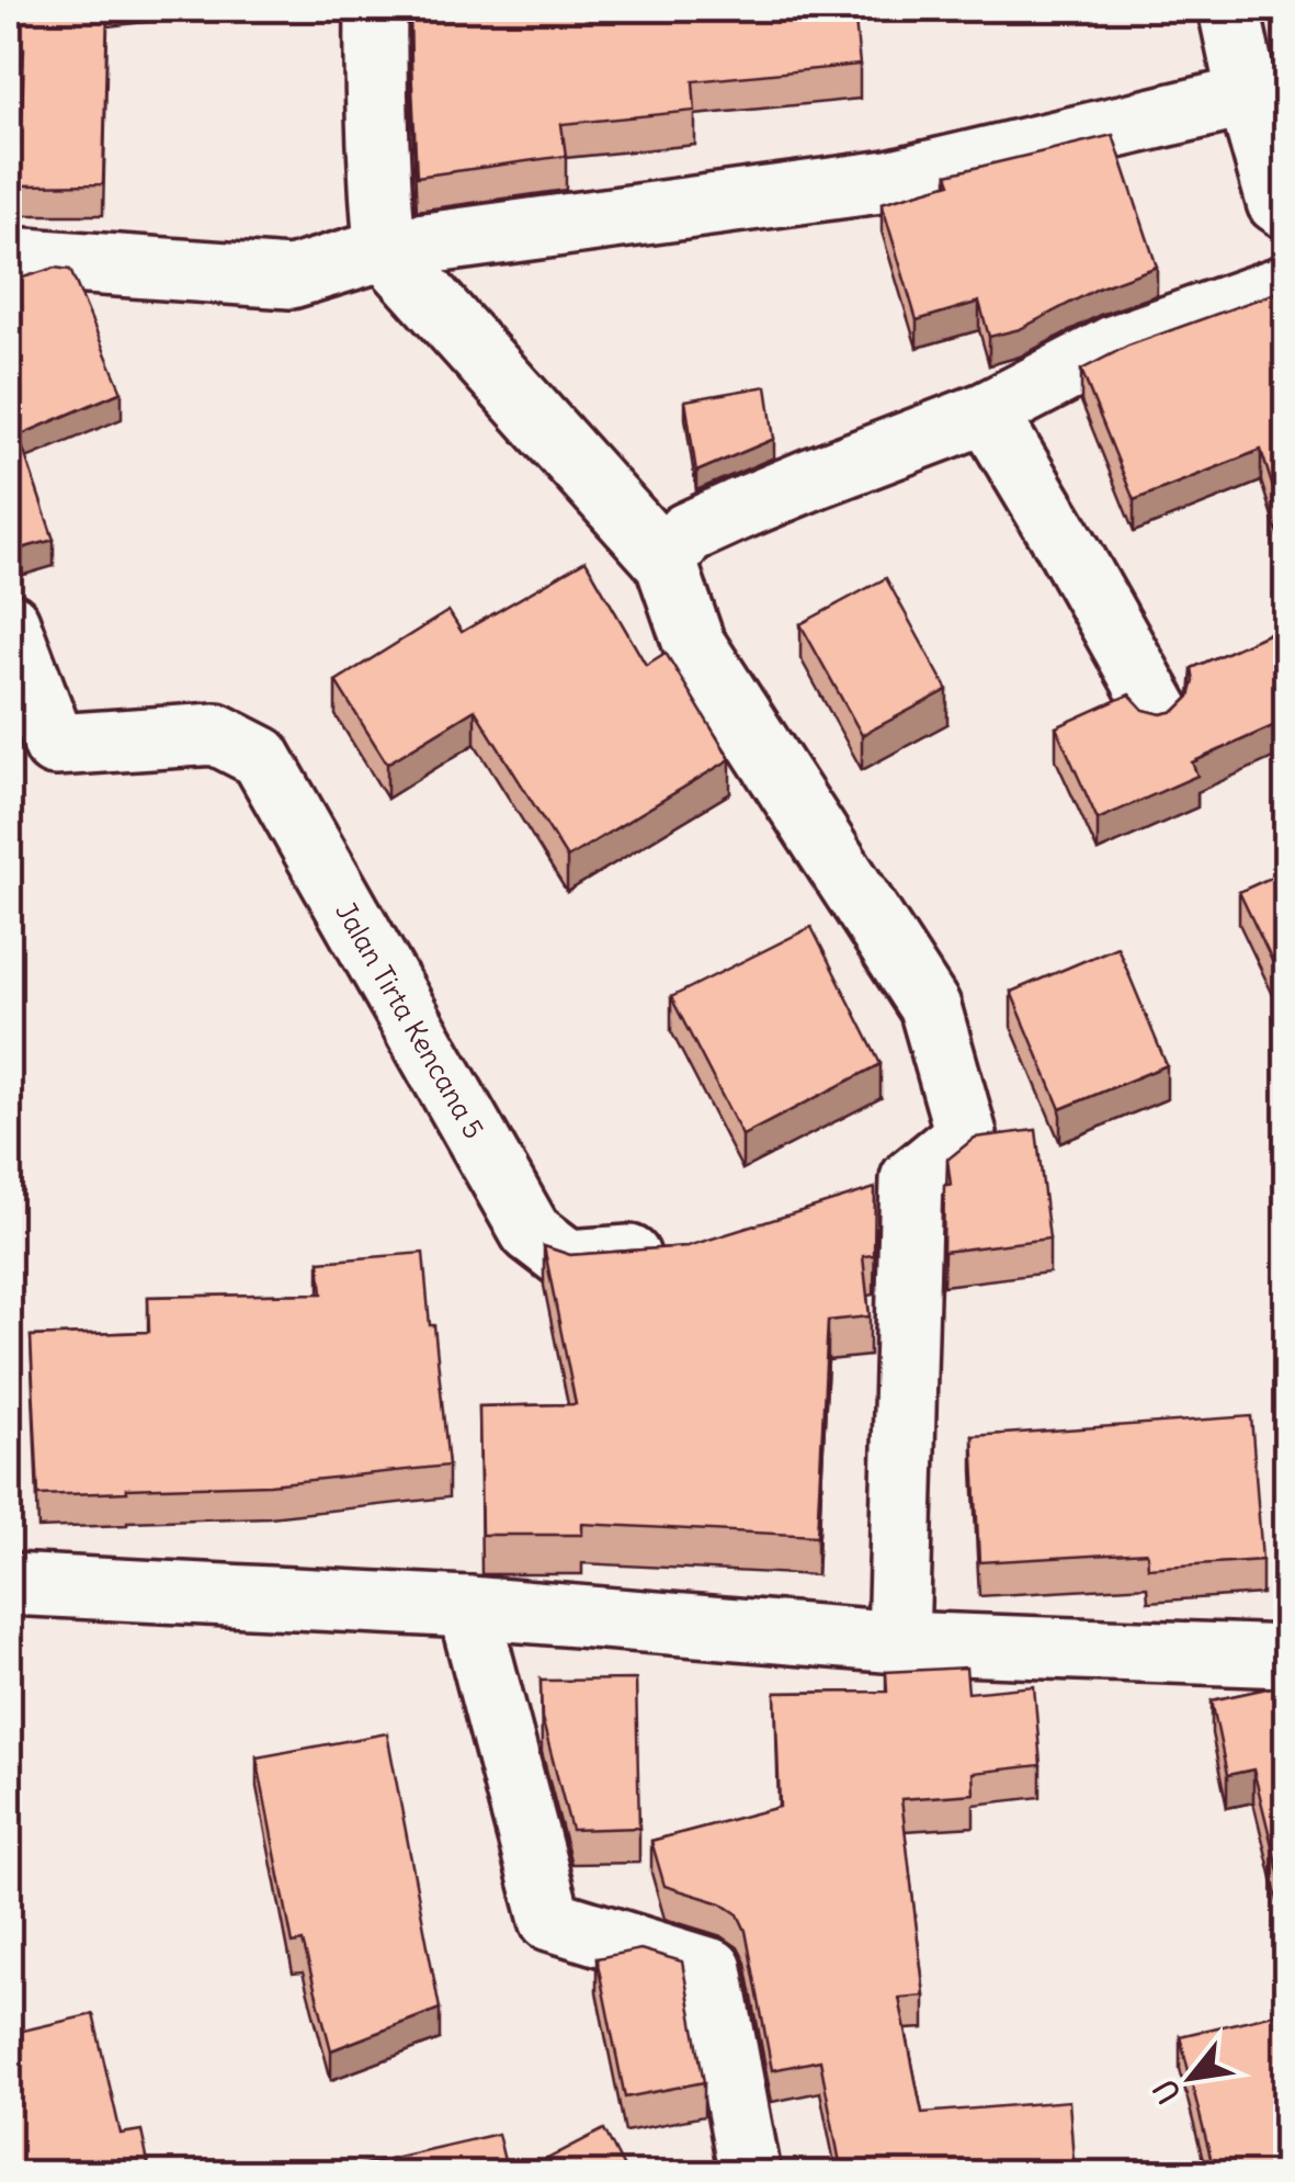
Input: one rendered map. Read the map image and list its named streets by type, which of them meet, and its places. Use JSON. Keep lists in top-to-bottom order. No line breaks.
{"streets":{"street":["Jalan Tirta Kencana 5"]},"north":"bottom left"}
